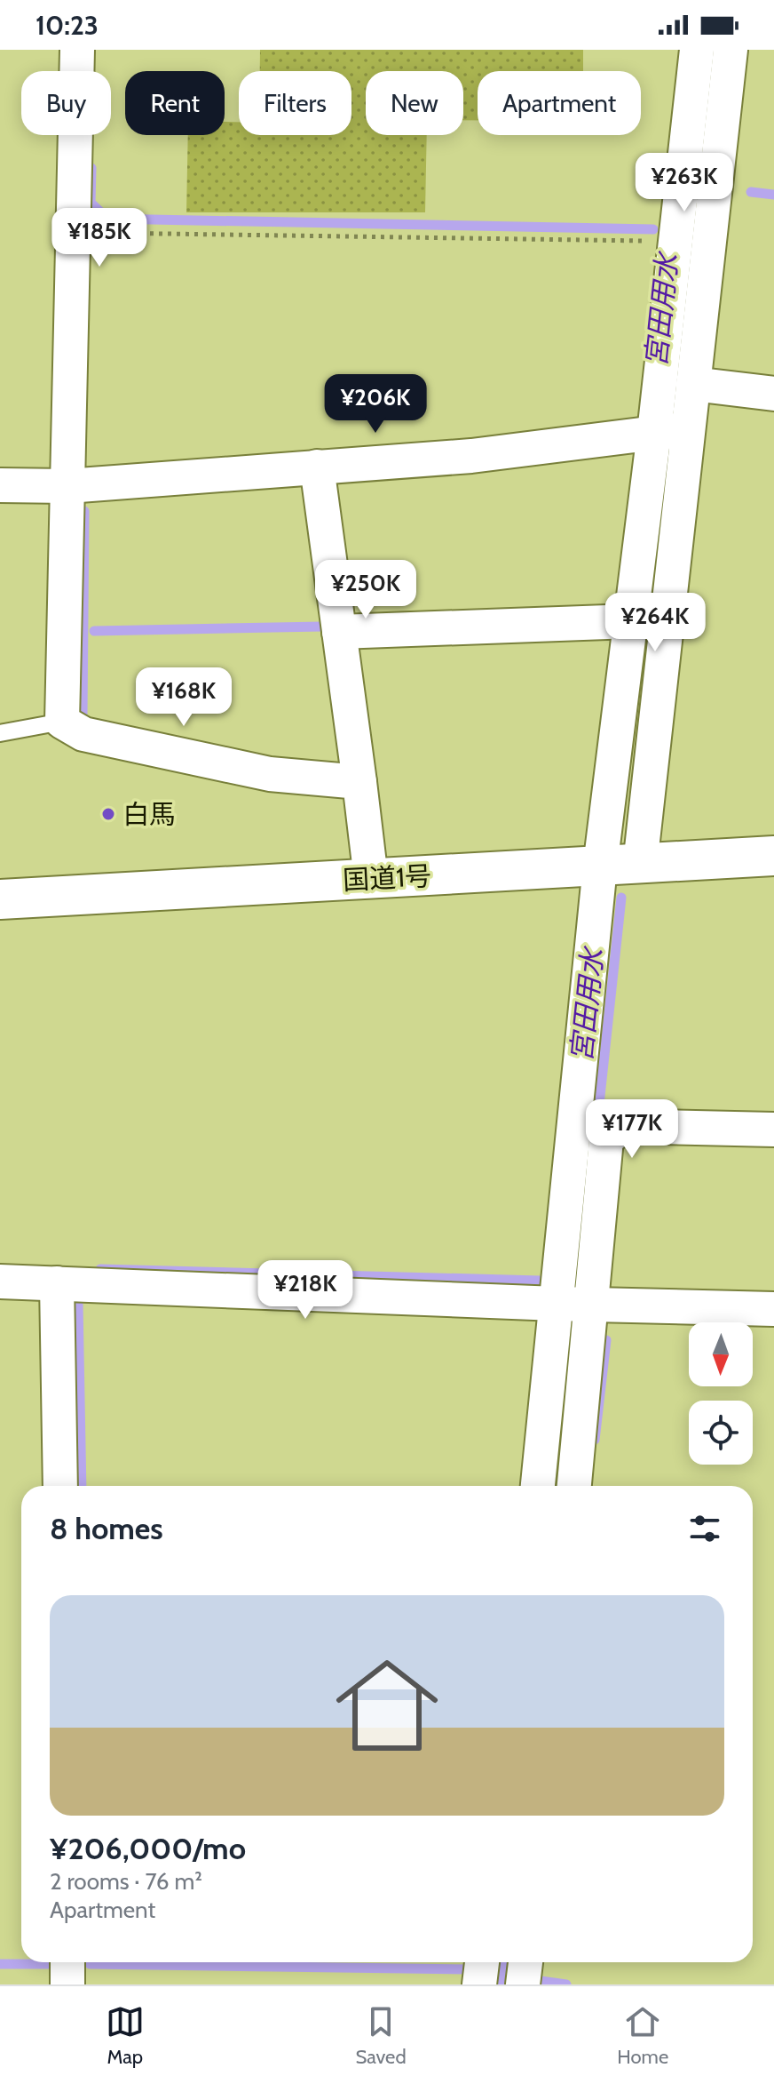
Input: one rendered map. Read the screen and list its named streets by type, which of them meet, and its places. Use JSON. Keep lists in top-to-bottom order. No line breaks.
{"streets":{"highway":["国道1号"]},"water":["宮田用水"],"places":["白馬"],"north":"bottom","page":{"status":"10:23","chip":["Buy","Rent","Filters","New","Apartment"],"price":["¥263K","¥185K","¥206K","¥250K","¥264K","¥168K","¥177K","¥218K"],"heading":"8 homes","list":[{"name":"¥206,000/mo","note":"2 rooms · 76 m² · Apartment"}],"tabs":["Map","Saved","Home"]}}
